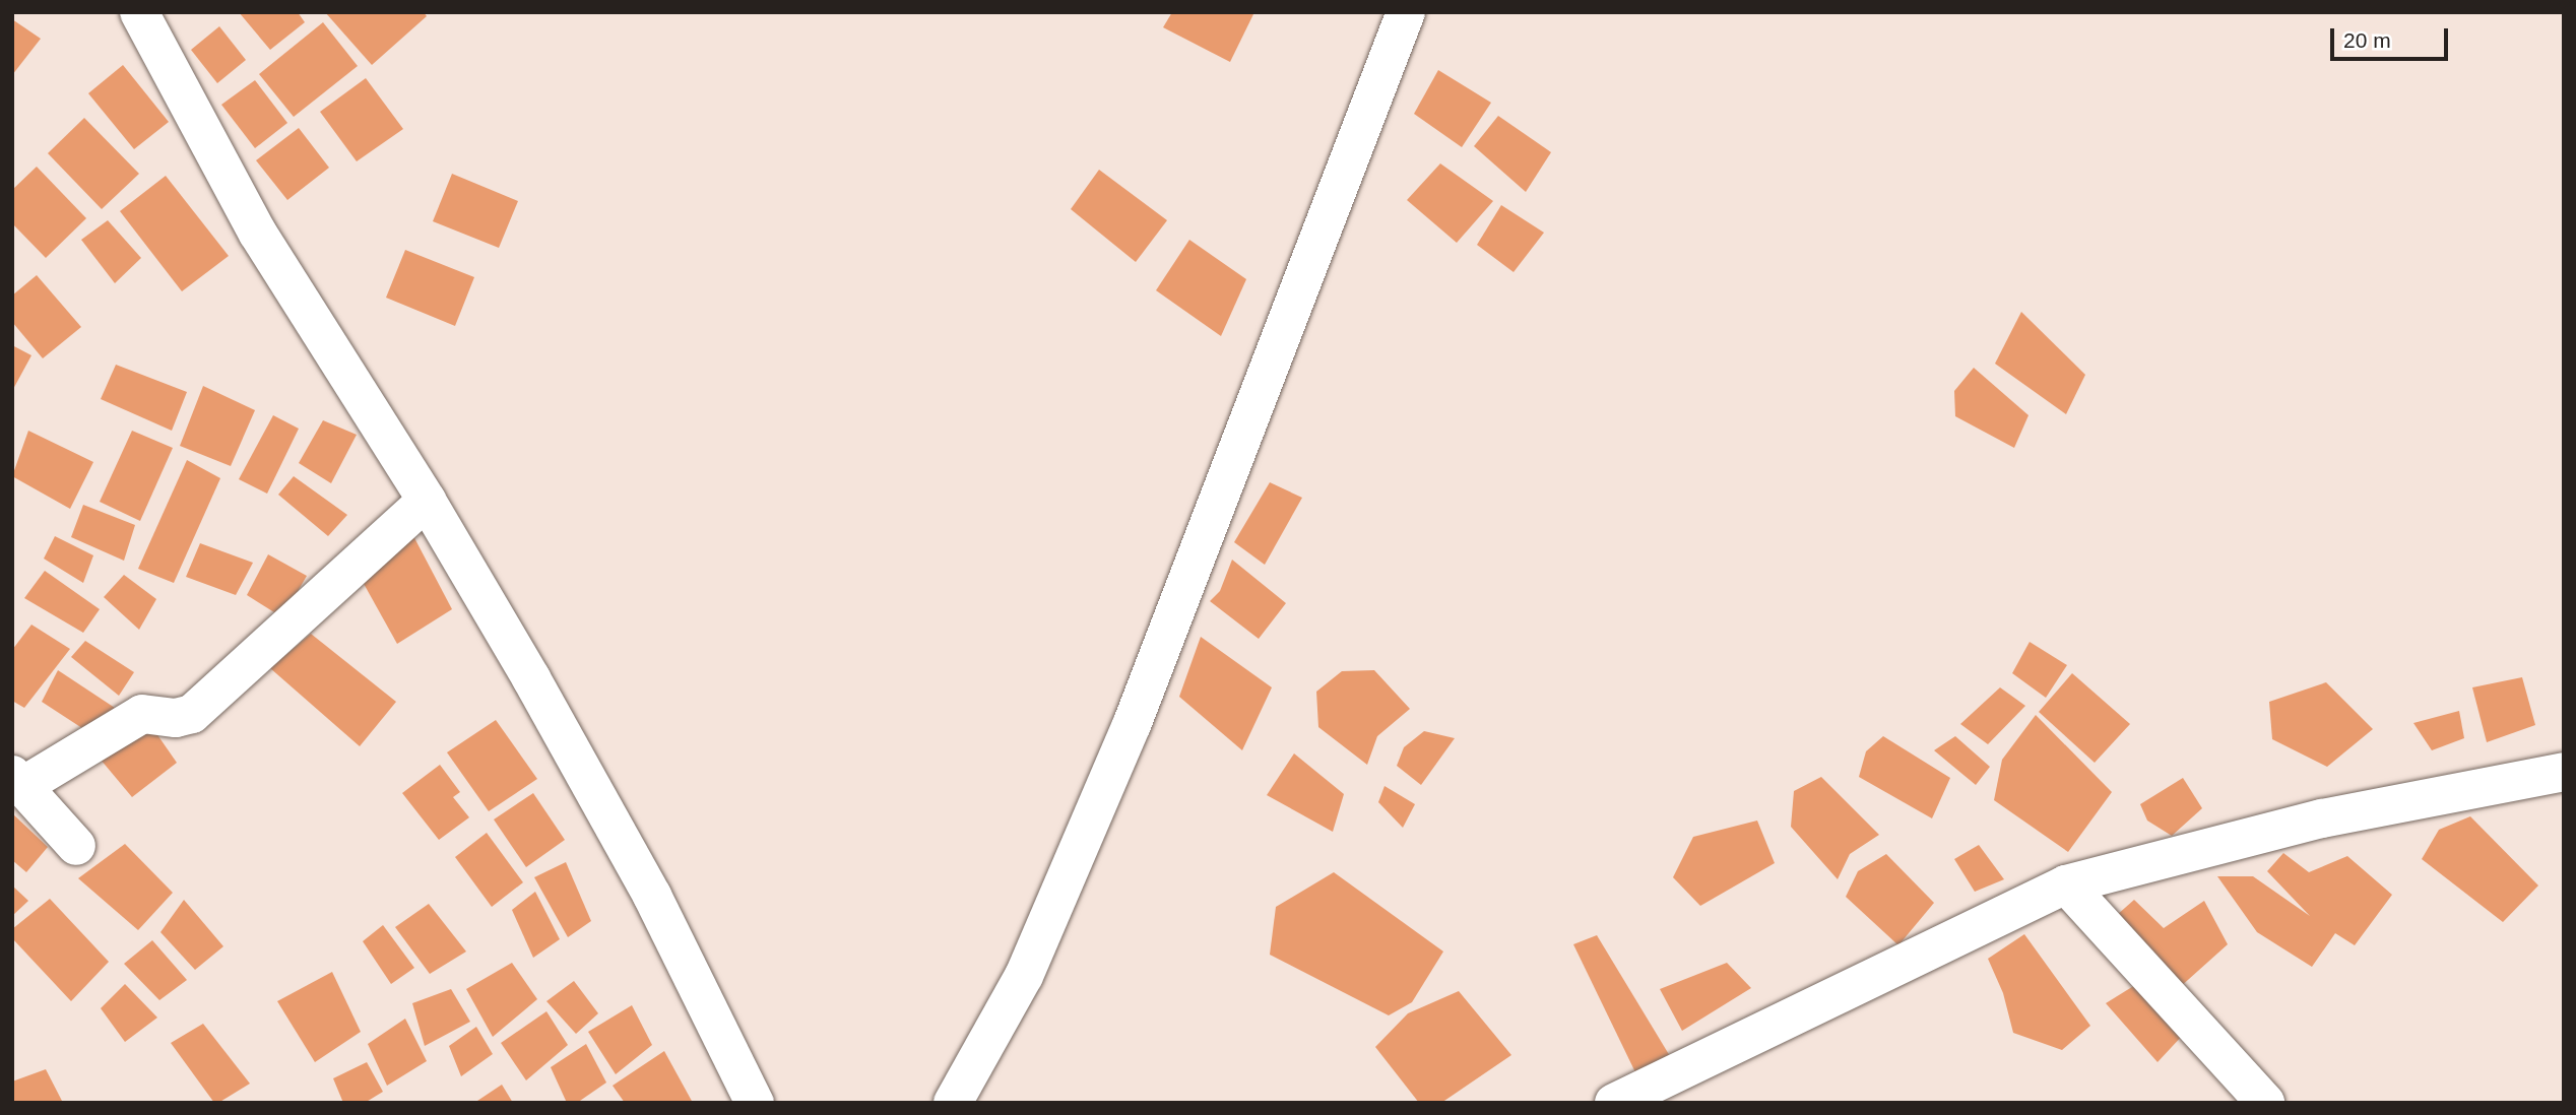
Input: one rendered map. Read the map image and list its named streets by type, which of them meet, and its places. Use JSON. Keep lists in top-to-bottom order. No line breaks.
{"scale_bar":"20 m"}
